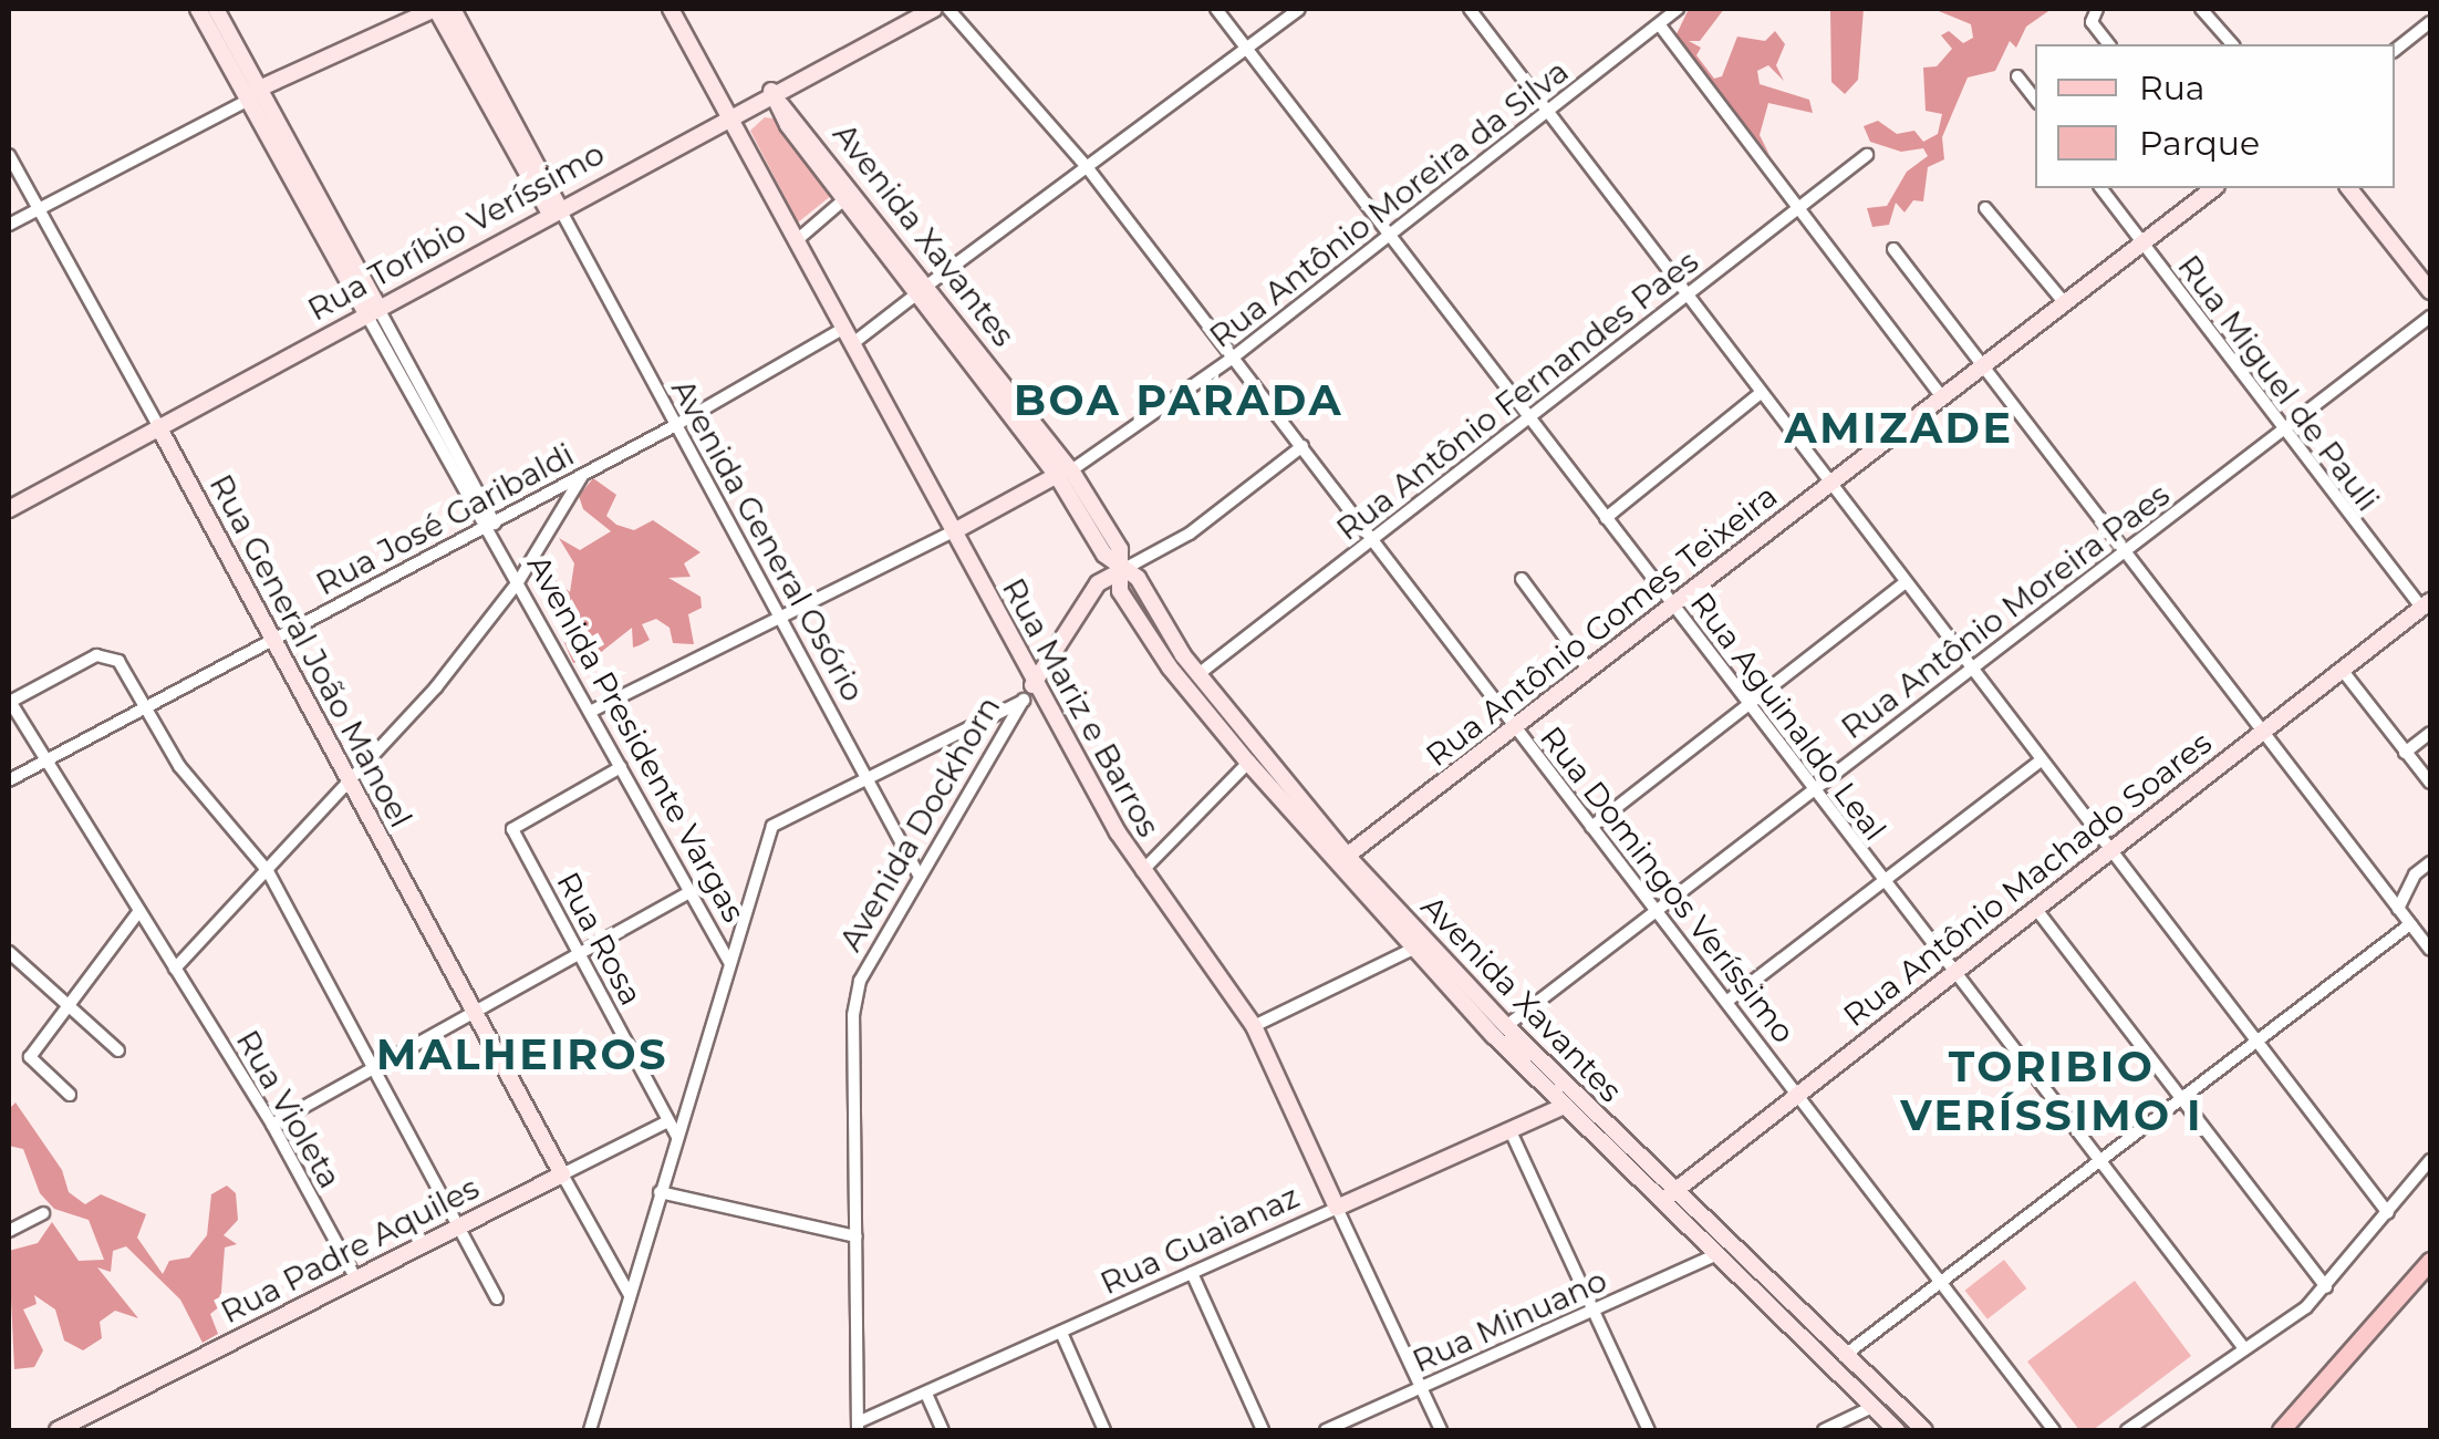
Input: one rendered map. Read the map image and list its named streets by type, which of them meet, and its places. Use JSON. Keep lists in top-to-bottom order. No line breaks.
{"streets":{"street":["Rua Antônio Moreira da Silva","Rua Toríbio Veríssimo","Avenida Xavantes","Rua Miguel de Pauli","Rua Antônio Fernandes Paes","Rua José Garibaldi","Avenida General Osório","Rua Antônio Moreira Paes","Rua Antônio Gomes Teixeira","Rua General João Manoel","Rua Mariz e Barros","Rua Aguinaldo Leal","Avenida Presidente Vargas","Avenida Dockhorn","Rua Antônio Machado Soares","Rua Domingos Veríssimo","Rua Rosa","Rua Violeta","Rua Guaianaz","Rua Padre Aquiles","Rua Minuano"]},"crossings":[["Rua Antônio Moreira da Silva","Avenida Xavantes"],["Rua Antônio Moreira da Silva","Rua Aguinaldo Leal"],["Rua Antônio Moreira da Silva","Rua Domingos Veríssimo"],["Rua Toríbio Veríssimo","Avenida Xavantes"],["Rua Toríbio Veríssimo","Avenida General Osório"],["Rua Toríbio Veríssimo","Rua General João Manoel"],["Rua Toríbio Veríssimo","Rua Mariz e Barros"],["Rua Toríbio Veríssimo","Avenida Presidente Vargas"],["Avenida Xavantes","Rua Antônio Fernandes Paes"],["Avenida Xavantes","Rua José Garibaldi"],["Avenida Xavantes","Rua Antônio Moreira Paes"],["Avenida Xavantes","Rua Antônio Gomes Teixeira"],["Avenida Xavantes","Avenida Dockhorn"],["Avenida Xavantes","Rua Antônio Machado Soares"],["Avenida Xavantes","Rua Guaianaz"],["Avenida Xavantes","Rua Minuano"],["Rua Miguel de Pauli","Rua Antônio Moreira Paes"],["Rua Miguel de Pauli","Rua Antônio Gomes Teixeira"],["Rua Miguel de Pauli","Rua Antônio Machado Soares"],["Rua Antônio Fernandes Paes","Rua Aguinaldo Leal"],["Rua Antônio Fernandes Paes","Rua Domingos Veríssimo"],["Rua José Garibaldi","Avenida General Osório"],["Rua José Garibaldi","Rua General João Manoel"],["Rua José Garibaldi","Rua Mariz e Barros"],["Rua José Garibaldi","Rua Aguinaldo Leal"],["Rua José Garibaldi","Avenida Presidente Vargas"],["Rua José Garibaldi","Rua Domingos Veríssimo"],["Rua José Garibaldi","Rua Violeta"],["Avenida General Osório","Avenida Dockhorn"],["Rua Antônio Moreira Paes","Rua Aguinaldo Leal"],["Rua Antônio Moreira Paes","Rua Domingos Veríssimo"],["Rua Antônio Gomes Teixeira","Rua Aguinaldo Leal"],["Rua Antônio Gomes Teixeira","Rua Domingos Veríssimo"],["Rua General João Manoel","Rua Padre Aquiles"],["Rua Mariz e Barros","Avenida Dockhorn"],["Rua Mariz e Barros","Rua Guaianaz"],["Rua Mariz e Barros","Rua Minuano"],["Rua Aguinaldo Leal","Rua Antônio Machado Soares"],["Avenida Presidente Vargas","Rua Rosa"],["Avenida Dockhorn","Rua Guaianaz"],["Rua Antônio Machado Soares","Rua Domingos Veríssimo"],["Rua Rosa","Rua Padre Aquiles"],["Rua Violeta","Rua Padre Aquiles"]],"districts":["BOA PARADA","AMIZADE","MALHEIROS","TORIBIO VERÍSSIMO I"],"legend":["Rua","Parque"]}
